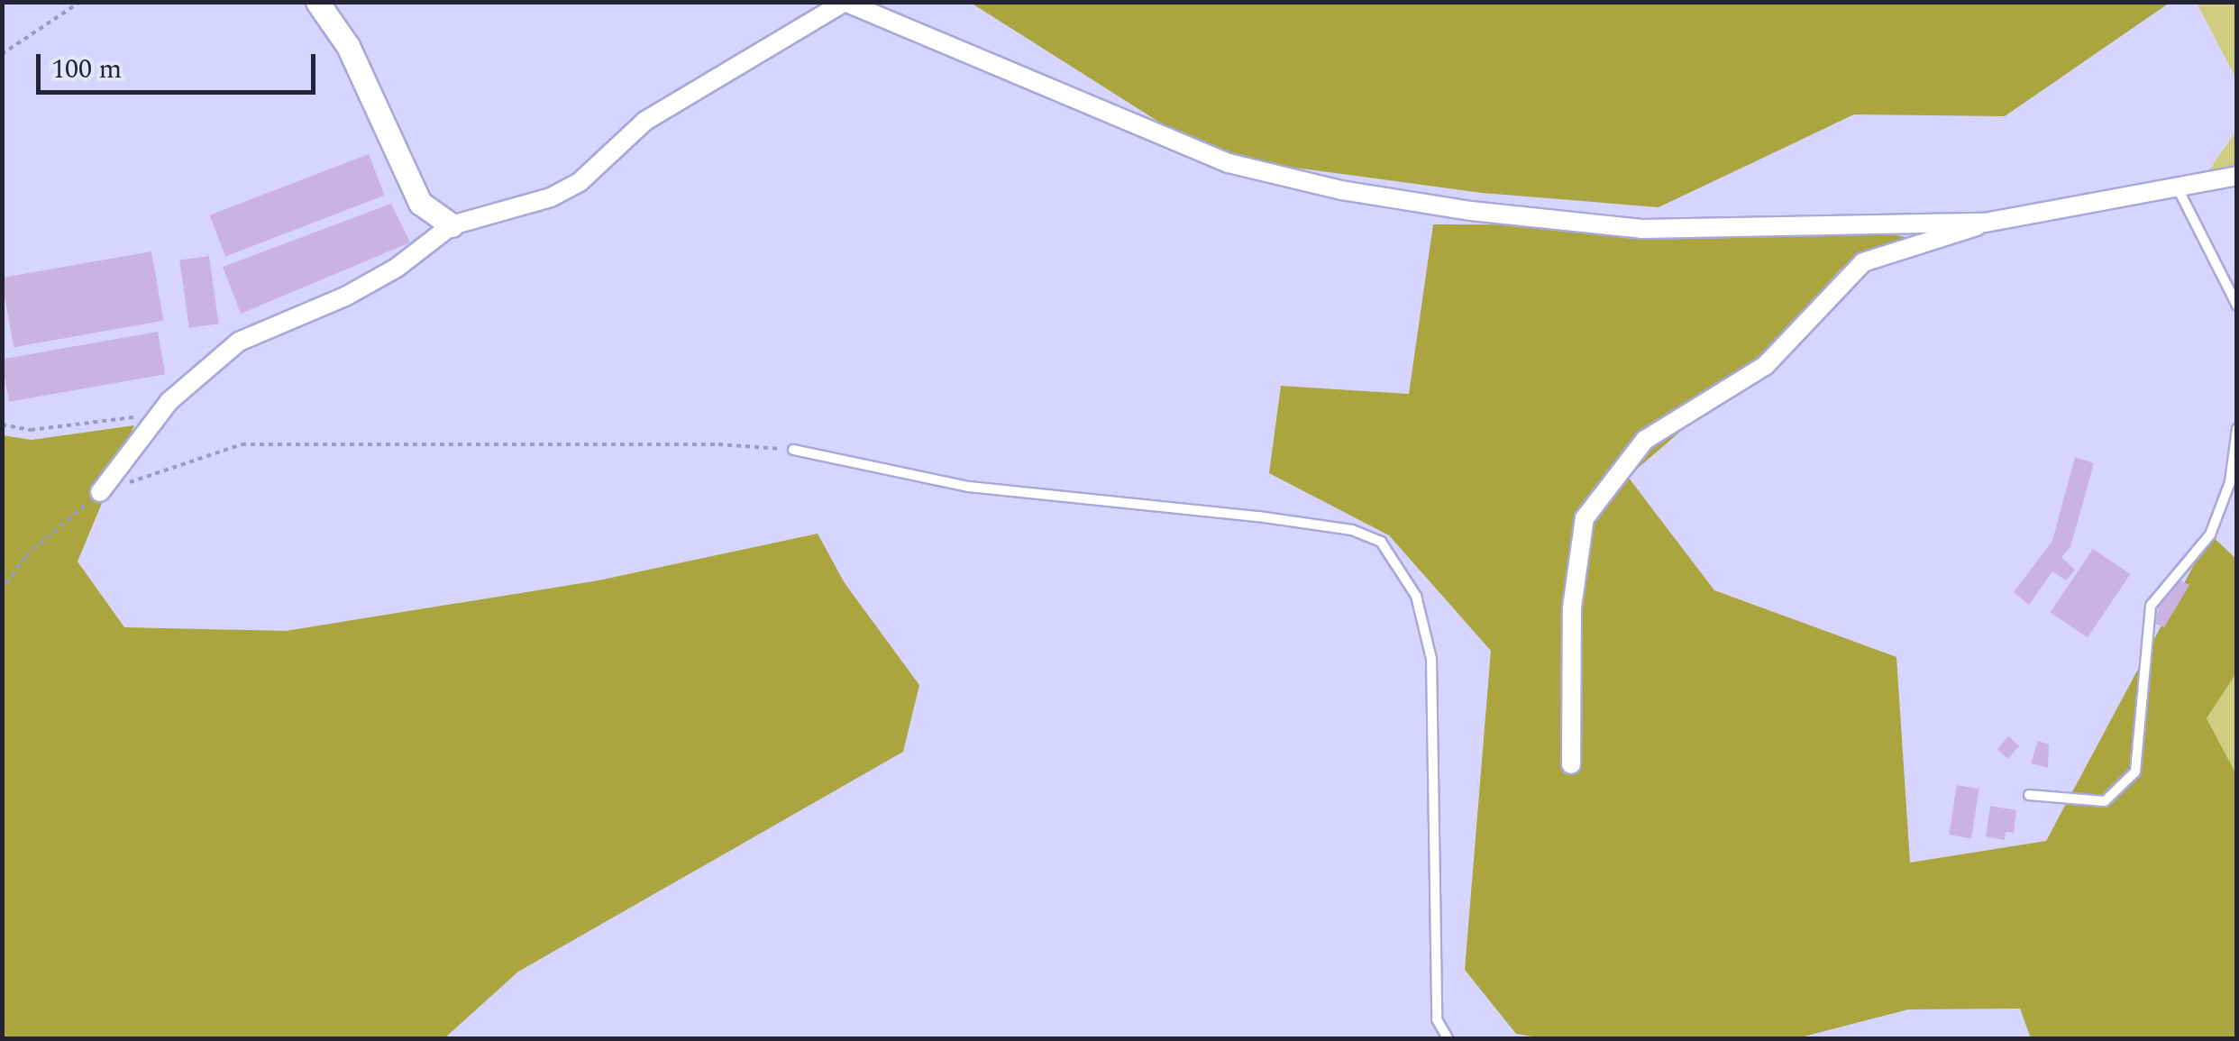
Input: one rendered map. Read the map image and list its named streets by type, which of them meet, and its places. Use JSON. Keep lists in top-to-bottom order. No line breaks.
{"scale_bar":"100 m"}
